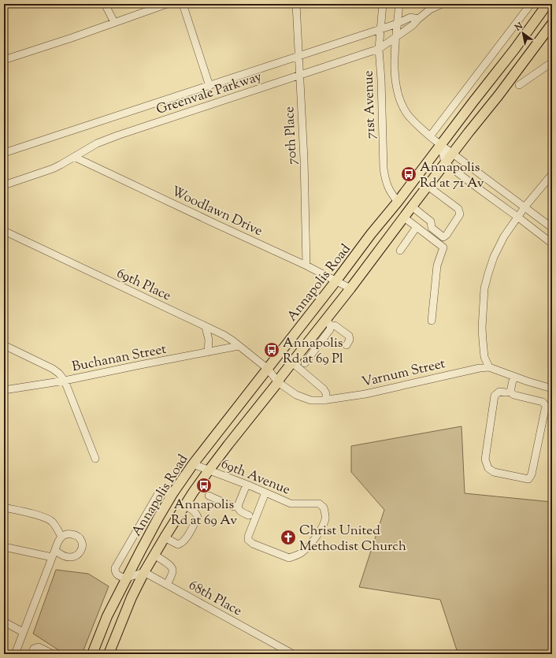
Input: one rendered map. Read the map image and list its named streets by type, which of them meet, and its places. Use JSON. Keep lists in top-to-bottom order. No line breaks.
{"streets":{"main road":["Annapolis Road"],"street":["Greenvale Parkway","71st Avenue","70th Place","Woodlawn Drive","69th Place","Buchanan Street","Varnum Street","69th Avenue","68th Place"]},"crossings":[["Greenvale Parkway","71st Avenue"],["Greenvale Parkway","70th Place"],["Greenvale Parkway","Woodlawn Drive"],["71st Avenue","Annapolis Road"],["70th Place","Woodlawn Drive"],["Woodlawn Drive","Annapolis Road"],["Annapolis Road","69th Place"],["Annapolis Road","Varnum Street"],["Annapolis Road","69th Avenue"],["Annapolis Road","68th Place"],["69th Place","Buchanan Street"],["69th Place","Varnum Street"]],"places":{"bus stop":["Annapolis Rd at 71 Av","Annapolis Rd at 69 Pl","Annapolis Rd at 69 Av"],"church":["Christ United Methodist Church"]},"north":"top left"}
